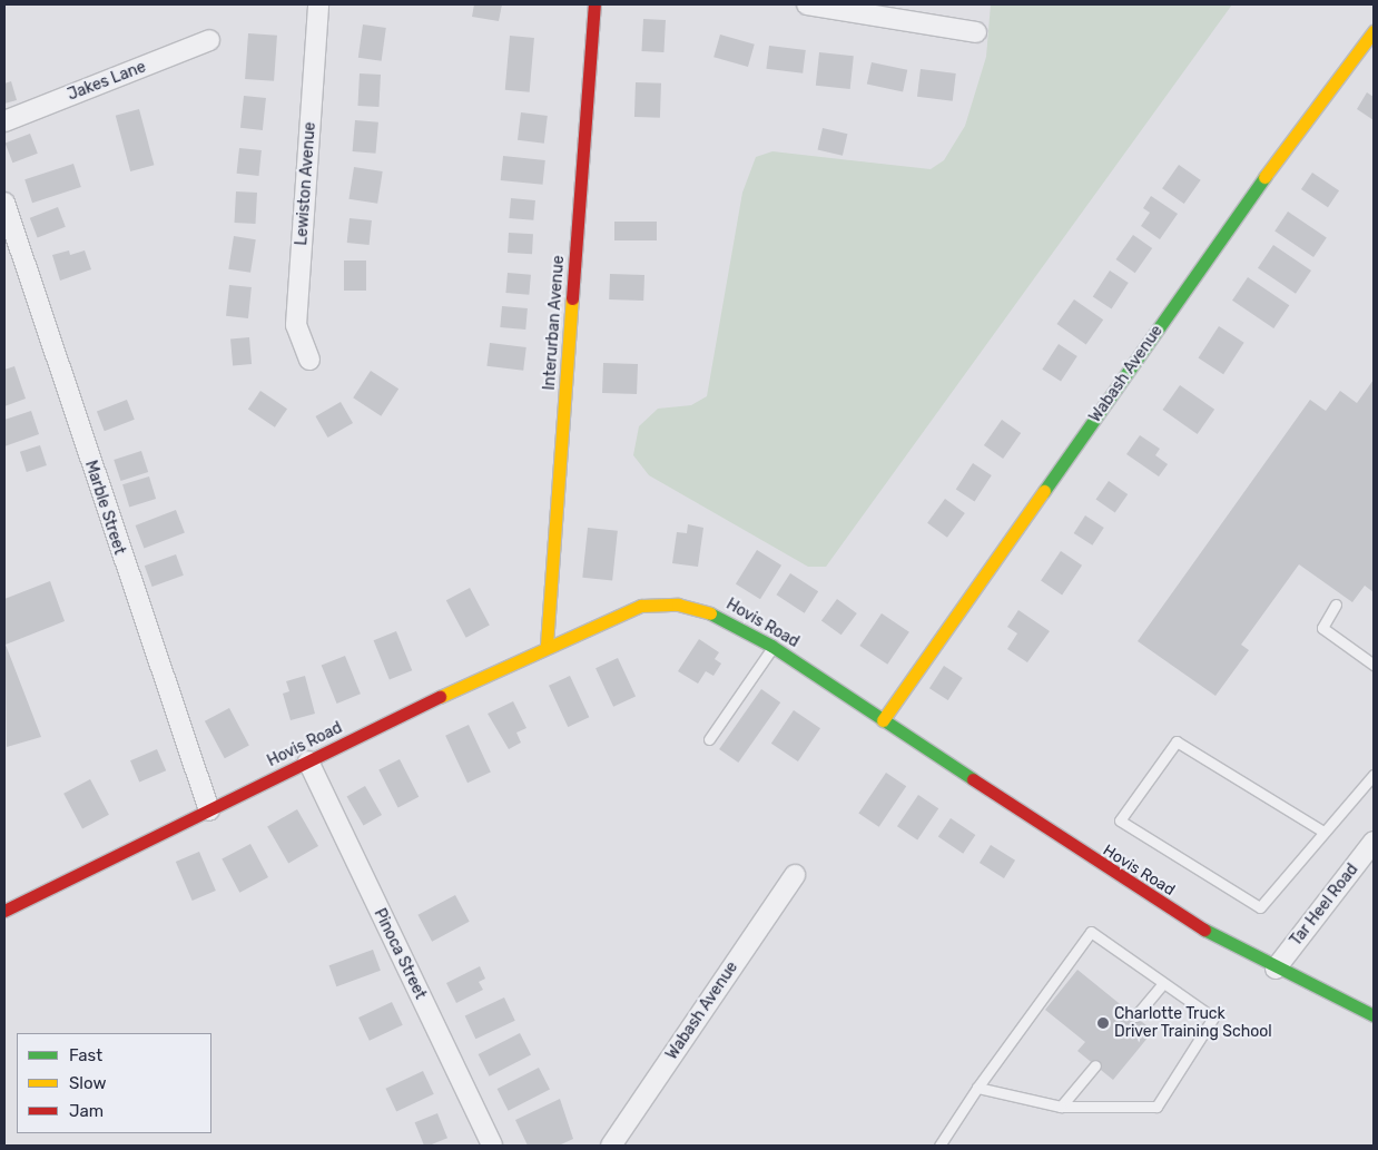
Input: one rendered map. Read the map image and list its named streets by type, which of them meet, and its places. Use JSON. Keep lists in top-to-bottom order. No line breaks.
{"streets":{"street":["Jakes Lane","Lewiston Avenue","Interurban Avenue","Wabash Avenue","Marble Street","Hovis Road","Tar Heel Road","Pinoca Street"]},"crossings":[["Interurban Avenue","Hovis Road"],["Wabash Avenue","Hovis Road"],["Marble Street","Hovis Road"],["Hovis Road","Tar Heel Road"],["Hovis Road","Pinoca Street"]],"places":["Charlotte Truck Driver Training School"],"legend":["Fast","Slow","Jam"]}
